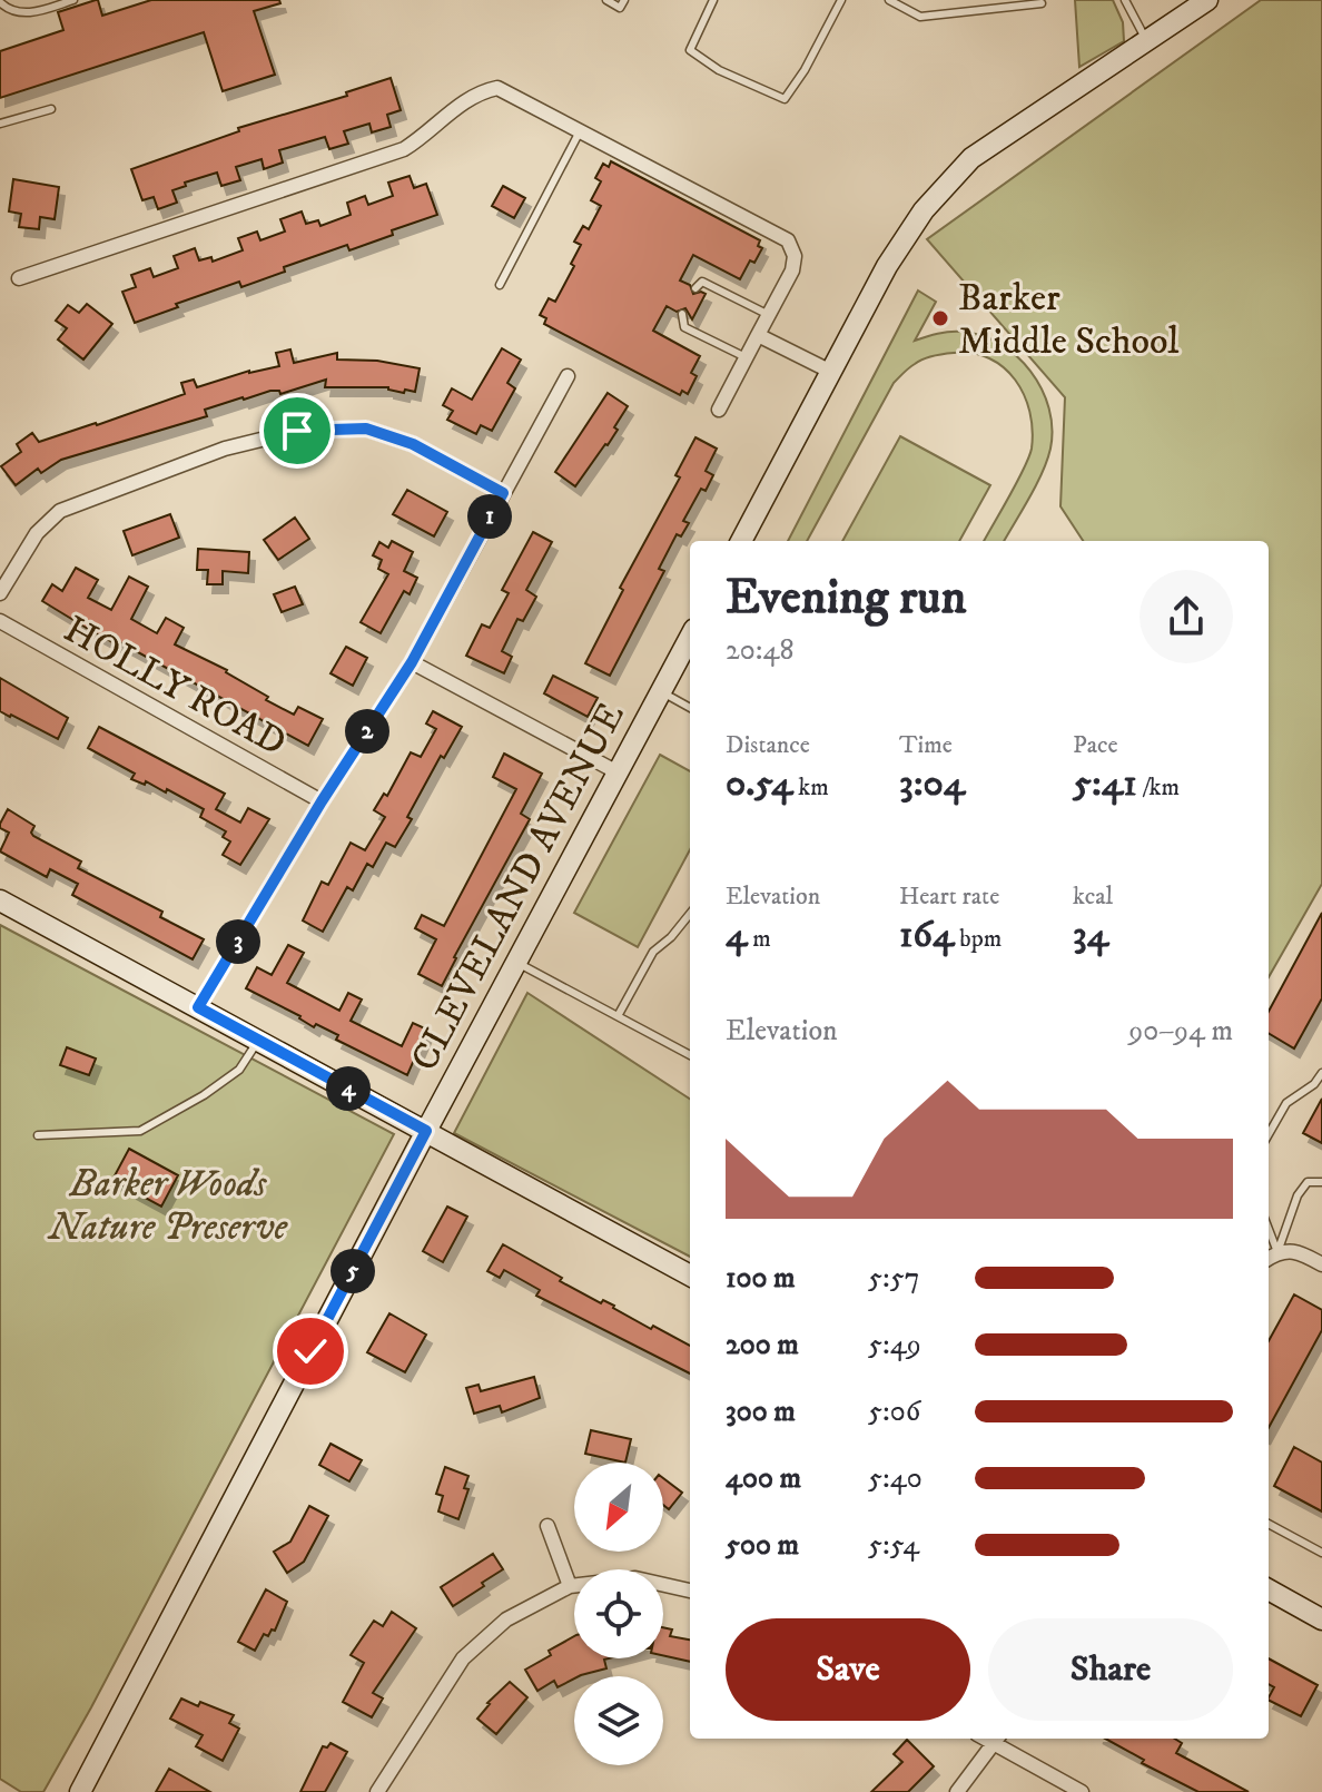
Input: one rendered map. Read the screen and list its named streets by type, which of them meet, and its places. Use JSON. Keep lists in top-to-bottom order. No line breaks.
{"streets":{"street":["HOLLY ROAD","CLEVELAND AVENUE"]},"parks":["Barker Woods Nature Preserve"],"places":["Barker Middle School"],"north":"bottom left","page":{"pins":["1","2","3","4","5"],"heading":["Evening run","20:48"],"stats":[["Distance","0.54 km"],["Time","3:04"],["Pace","5:41 /km"],["Elevation","4 m"],["Heart rate","164 bpm"],["kcal","34"]],"chart":["Elevation","90–94 m"],"list":[{"name":"100 m","note":"5:57"},{"name":"200 m","note":"5:49"},{"name":"300 m","note":"5:06"},{"name":"400 m","note":"5:40"},{"name":"500 m","note":"5:54"}],"buttons":["Save","Share"]}}
